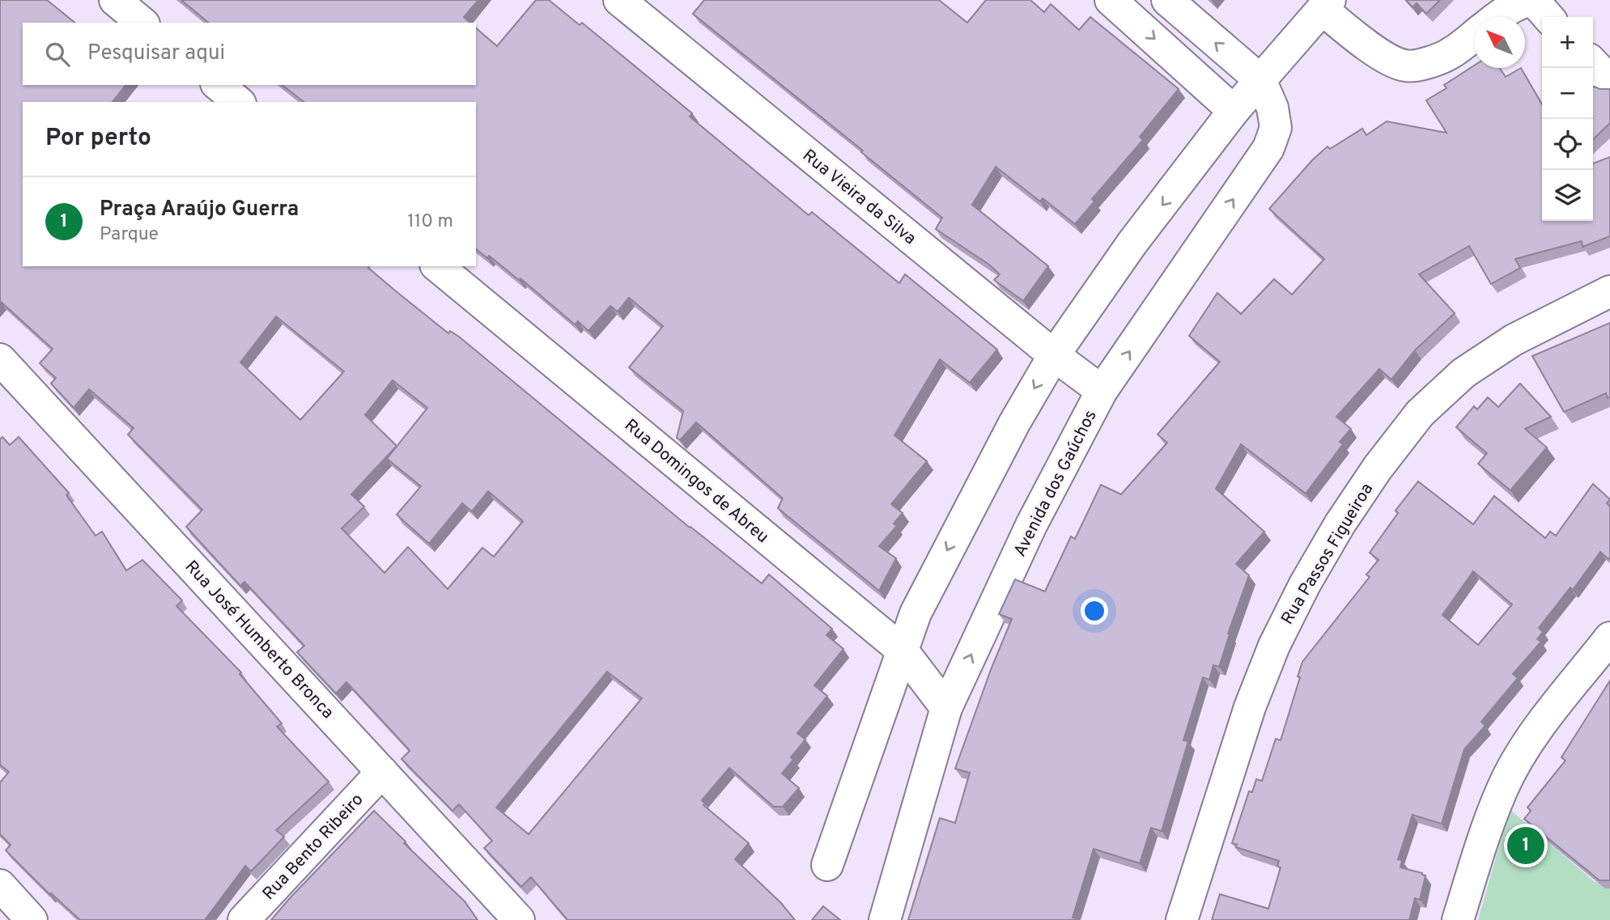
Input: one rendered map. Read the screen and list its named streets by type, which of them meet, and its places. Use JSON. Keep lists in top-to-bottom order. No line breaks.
{"streets":{"street":["Rua Vieira da Silva","Rua Domingos de Abreu","Avenida dos Gaúchos","Rua Passos Figueiroa","Rua José Humberto Bronca","Rua Bento Ribeiro"]},"crossings":[["Rua Vieira da Silva","Avenida dos Gaúchos"],["Rua Domingos de Abreu","Avenida dos Gaúchos"],["Rua José Humberto Bronca","Rua Bento Ribeiro"]],"north":"top left","page":{"map_buttons":["+","−"],"search":"Pesquisar aqui","heading":"Por perto","list":[{"mark":"1","name":"Praça Araújo Guerra","note":"Parque","value":"110 m"}],"pins":"1"}}
